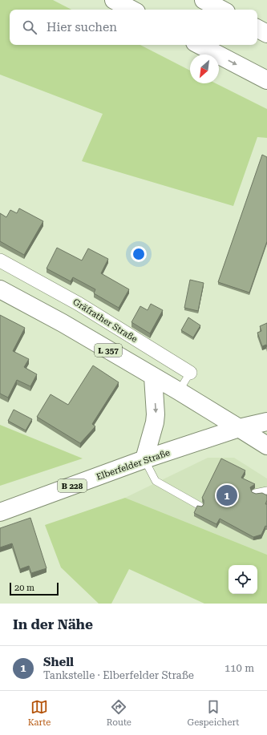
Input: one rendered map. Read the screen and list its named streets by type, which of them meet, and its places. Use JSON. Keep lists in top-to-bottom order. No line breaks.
{"streets":{"main road":["L 357","Elberfelder Straße","B 228"],"street":["Gräfrather Straße"]},"crossings":[["Gräfrather Straße","L 357"],["L 357","Elberfelder Straße"]],"scale_bar":"20 m","north":"bottom left","page":{"search":"Hier suchen","pins":"1","scale":"20 m","heading":"In der Nähe","list":[{"mark":"1","name":"Shell","note":"Tankstelle · Elberfelder Straße","value":"110 m"}],"nav":["Karte","Route","Gespeichert"]}}
